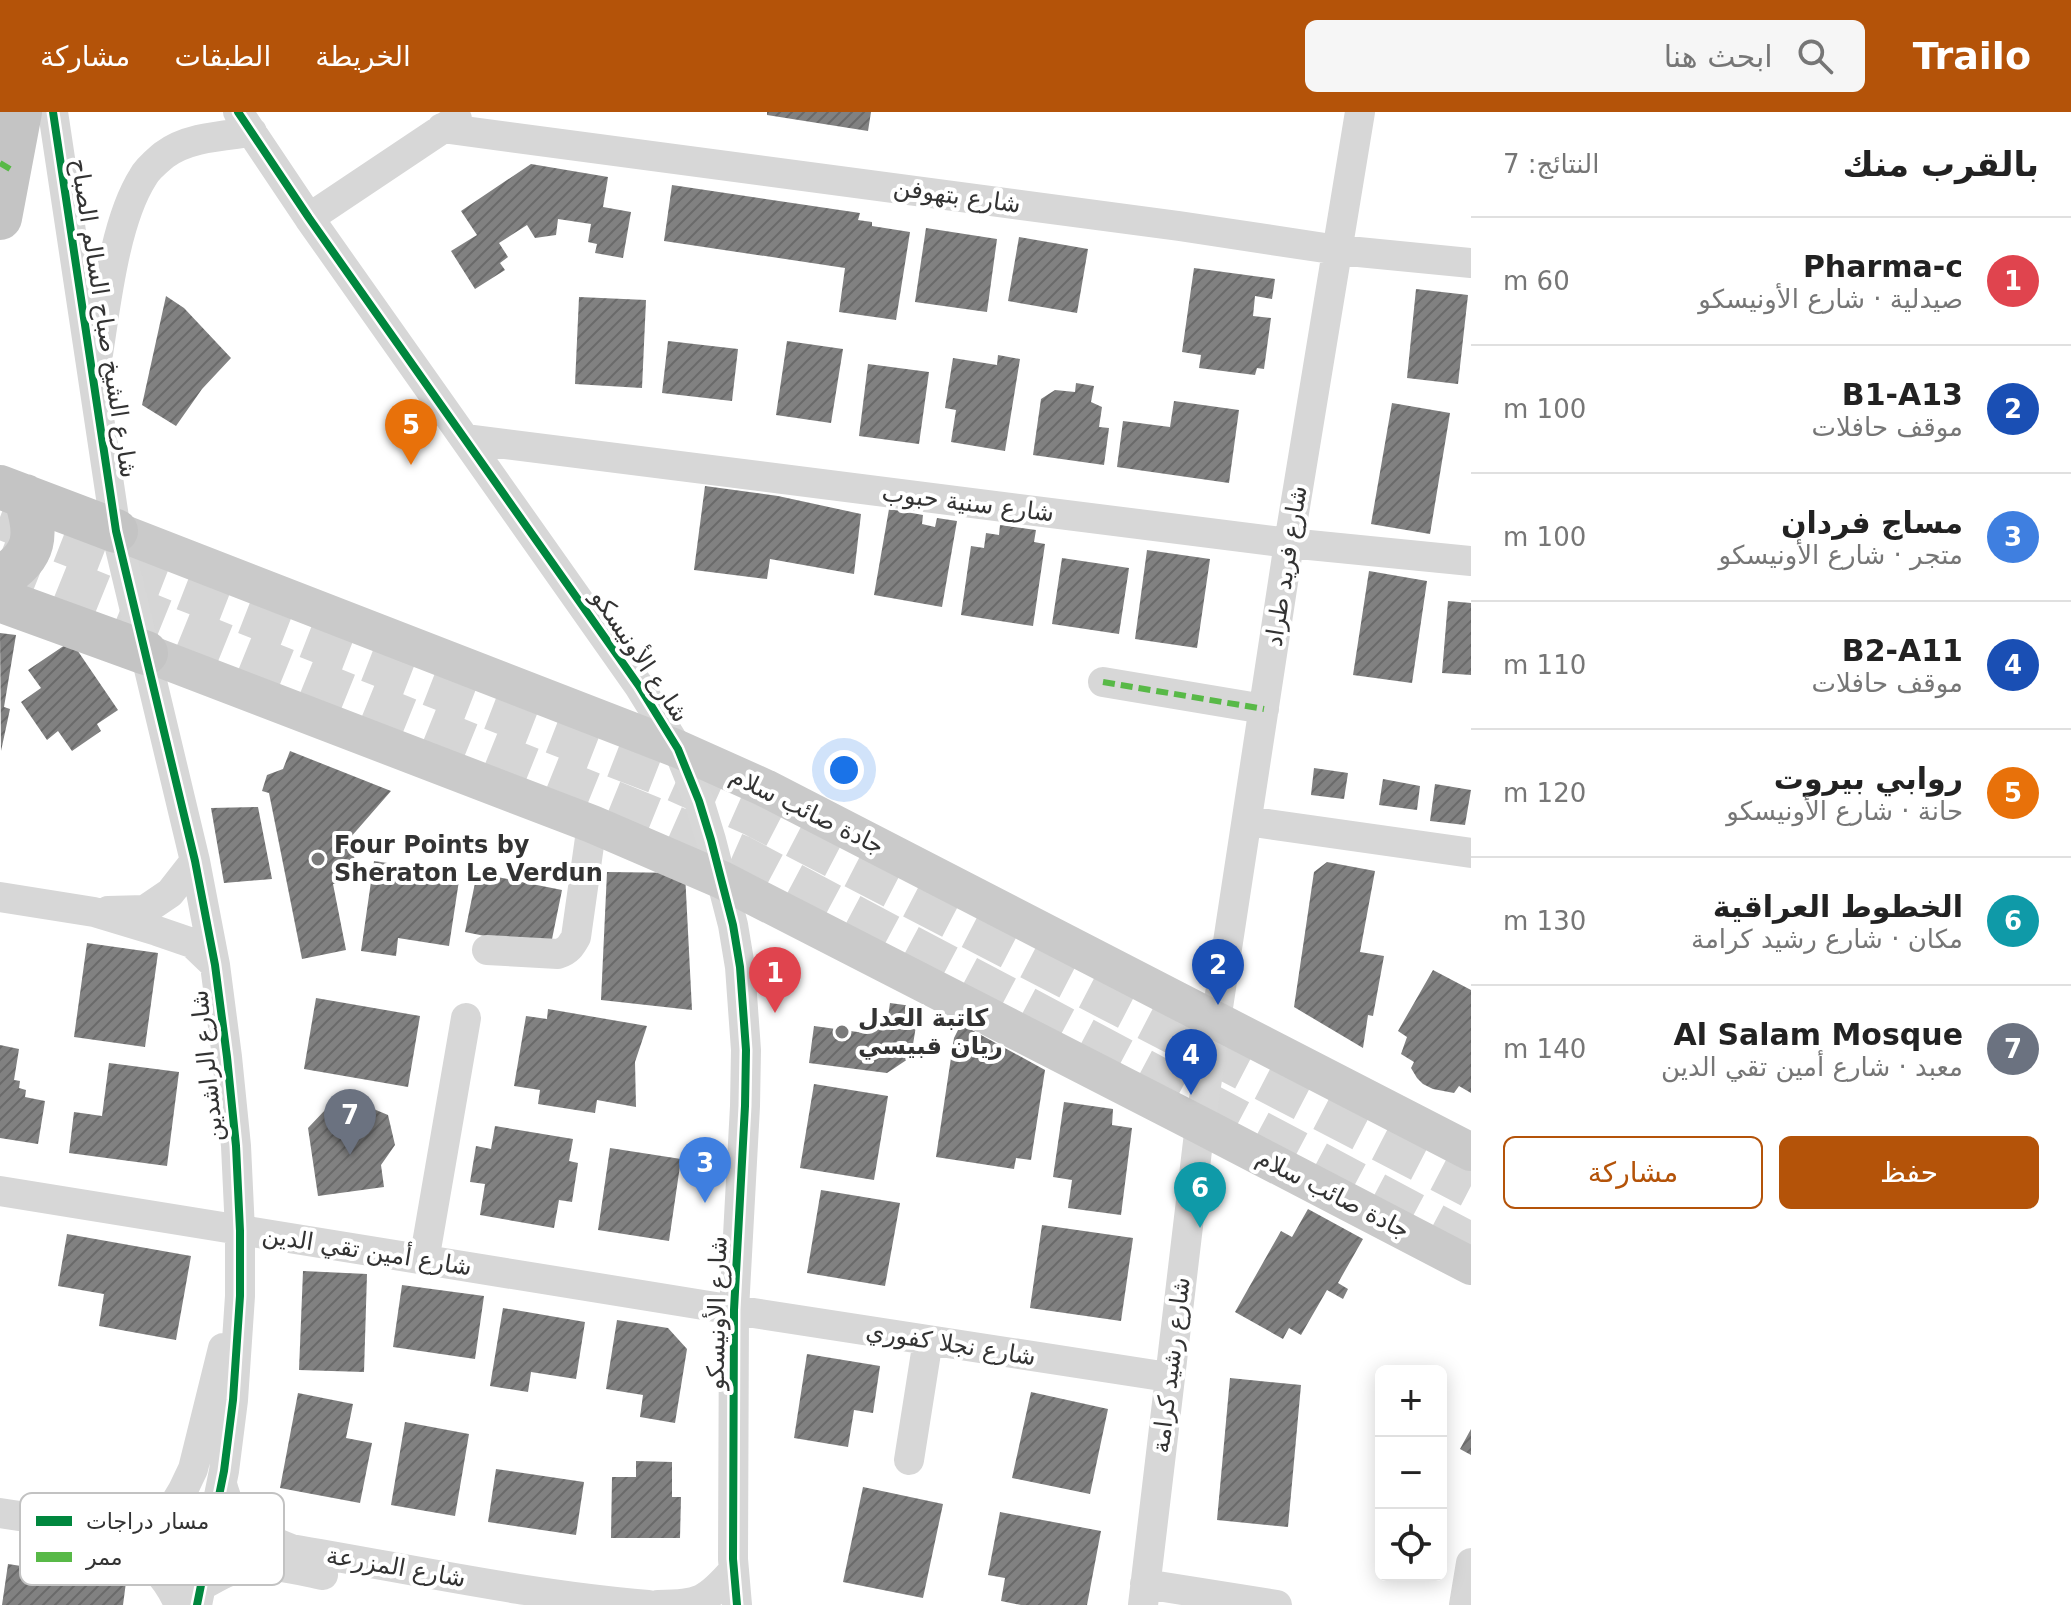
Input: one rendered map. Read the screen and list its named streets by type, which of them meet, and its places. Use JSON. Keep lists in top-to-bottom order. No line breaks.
{"streets":{"main road":["جادة صائب سلام"],"street":["شارع بتهوفن","شارع الشيخ صباح السالم الصباح","شارع سنية حبوب","شارع فريد طراد","شارع الأونيسكو","شارع الراشدين","شارع أمين تقي الدين","شارع نجلا كفوري","شارع رشيد كرامة","شارع المزرعة"]},"crossings":[["شارع بتهوفن","شارع فريد طراد"],["شارع الشيخ صباح السالم الصباح","جادة صائب سلام"],["شارع الشيخ صباح السالم الصباح","شارع الراشدين"],["شارع سنية حبوب","شارع فريد طراد"],["شارع سنية حبوب","شارع الأونيسكو"],["شارع فريد طراد","جادة صائب سلام"],["شارع فريد طراد","شارع رشيد كرامة"],["شارع الأونيسكو","جادة صائب سلام"],["شارع الأونيسكو","شارع أمين تقي الدين"],["شارع الأونيسكو","شارع نجلا كفوري"],["جادة صائب سلام","شارع الراشدين"],["جادة صائب سلام","شارع رشيد كرامة"],["شارع الراشدين","شارع أمين تقي الدين"],["شارع الراشدين","شارع المزرعة"],["شارع أمين تقي الدين","شارع نجلا كفوري"],["شارع نجلا كفوري","شارع رشيد كرامة"]],"places":["Four Points by Sheraton Le Verdun","كاتبة العدل ريان قبيسي"],"legend":["مسار دراجات","ممر"],"page":{"header":"Trailo","search":"ابحث هنا","nav":["الخريطة","الطبقات","مشاركة"],"heading":["بالقرب منك","النتائج: 7"],"list":[{"mark":"1","name":"Pharma-c","note":"صيدلية · شارع الأونيسكو","value":"60 m"},{"mark":"2","name":"B1-A13","note":"موقف حافلات","value":"100 m"},{"mark":"3","name":"مساج فردان","note":"متجر · شارع الأونيسكو","value":"100 m"},{"mark":"4","name":"B2-A11","note":"موقف حافلات","value":"110 m"},{"mark":"5","name":"روابي بيروت","note":"حانة · شارع الأونيسكو","value":"120 m"},{"mark":"6","name":"الخطوط العراقية","note":"مكان · شارع رشيد كرامة","value":"130 m"},{"mark":"7","name":"Al Salam Mosque","note":"معبد · شارع أمين تقي الدين","value":"140 m"}],"pins":["5","2","1","4","7","3","6"],"buttons":["حفظ","مشاركة"],"map_buttons":["+","−"]}}
